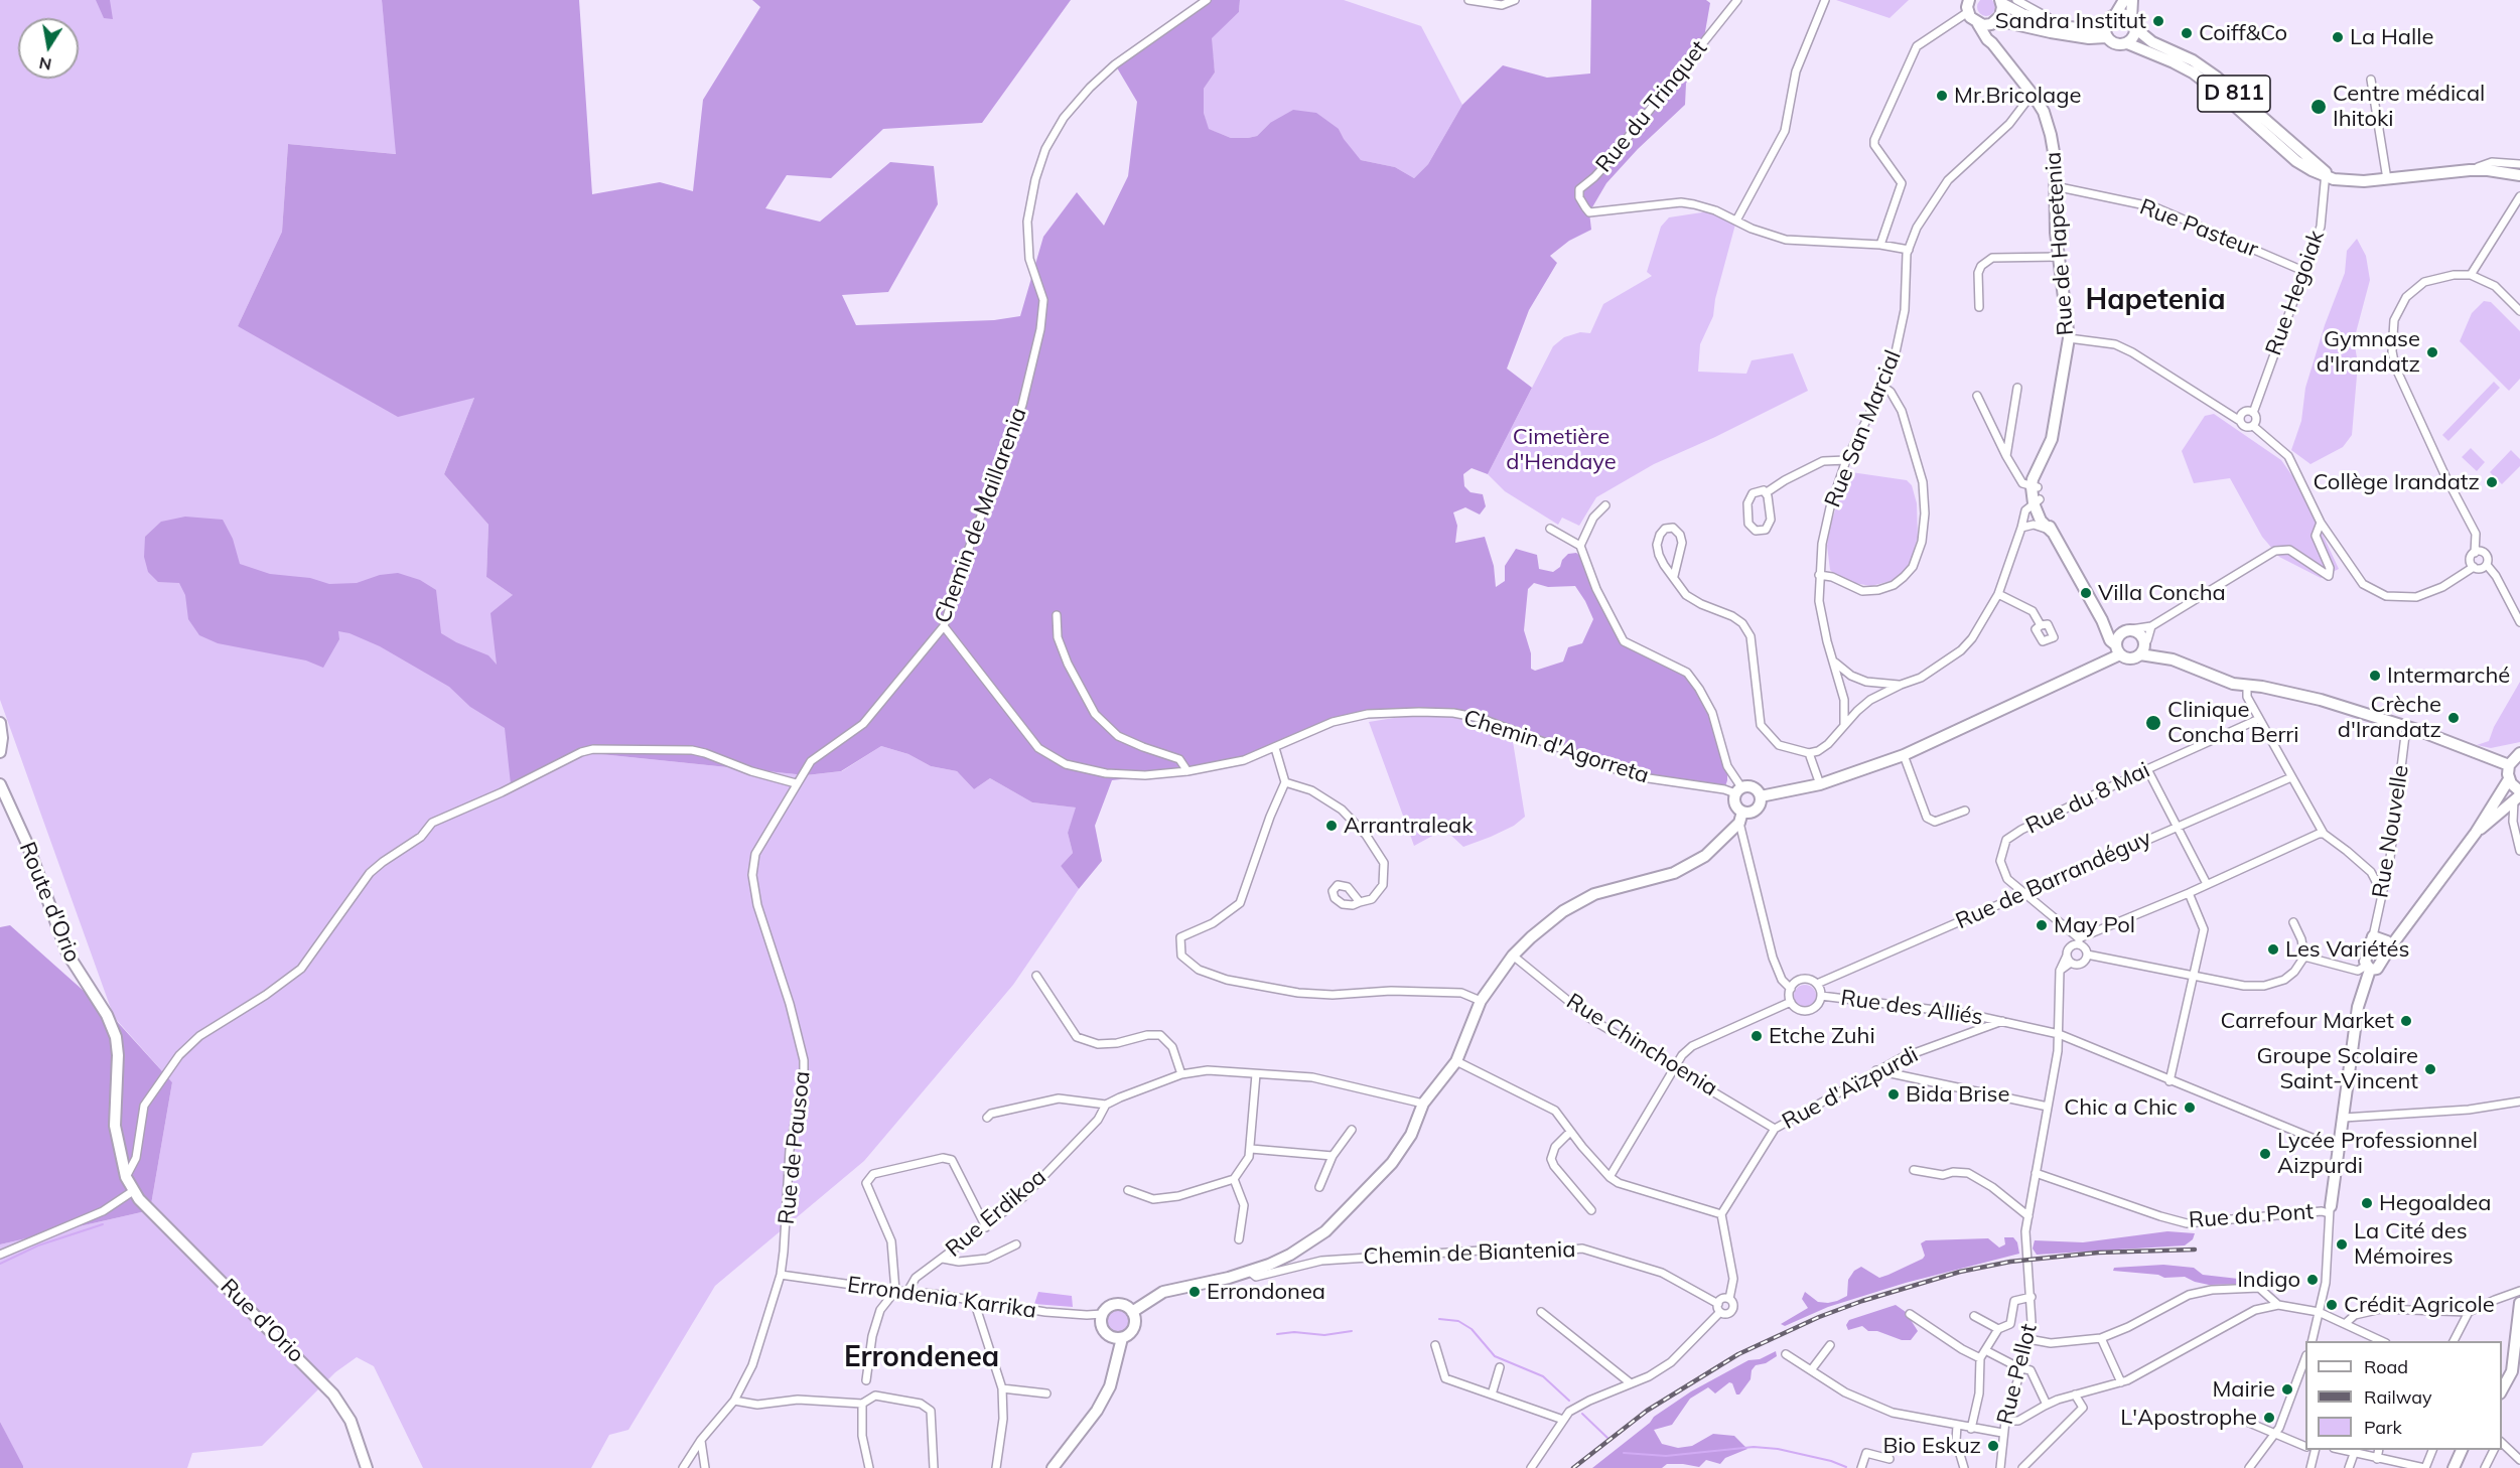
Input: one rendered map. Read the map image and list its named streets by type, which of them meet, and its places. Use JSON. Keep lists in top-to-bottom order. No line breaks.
{"streets":{"main road":["D 811","Rue de Hapetenia","Route d'Orio","Rue d'Orio"],"street":["Rue du Trinquet","Rue Pasteur","Rue Hegoiak","Rue San Marcial","Chemin de Maillarenia","Chemin d'Agorreta","Rue du 8 Mai","Rue Nouvelle","Rue de Barrandéguy","Rue des Alliés","Rue Chinchoenia","Rue d'Aïzpurdi","Rue de Pausoa","Rue Erdikoa","Rue du Pont","Chemin de Biantenia","Errondenia Karrika","Rue Pellot"]},"crossings":[["D 811","Rue Hegoiak"],["Rue Pasteur","Rue de Hapetenia"],["Rue Pasteur","Rue Hegoiak"],["Rue de Hapetenia","Rue San Marcial"],["Chemin de Maillarenia","Chemin d'Agorreta"],["Chemin de Maillarenia","Rue de Pausoa"],["Rue du 8 Mai","Rue de Barrandéguy"],["Rue du 8 Mai","Rue Pellot"],["Rue de Barrandéguy","Rue des Alliés"],["Route d'Orio","Rue d'Orio"],["Rue des Alliés","Rue d'Aïzpurdi"],["Rue Chinchoenia","Rue d'Aïzpurdi"],["Rue de Pausoa","Errondenia Karrika"],["Rue Erdikoa","Errondenia Karrika"],["Rue du Pont","Rue Pellot"]],"districts":["Hapetenia","Errondenea"],"parks":["Cimetière d'Hendaye"],"places":["Sandra Institut","Coiff&Co","La Halle","Mr.Bricolage","Centre médical Ihitoki","Gymnase d'Irandatz","Collège Irandatz","Villa Concha","Intermarché","Crèche d'Irandatz","Clinique Concha Berri","Arrantraleak","May Pol","Les Variétés","Carrefour Market","Etche Zuhi","Groupe Scolaire Saint-Vincent","Bida Brise","Chic a Chic","Lycée Professionnel Aizpurdi","Hegoaldea","La Cité des Mémoires","Indigo","Errondonea","Crédit Agricole","Mairie","L'Apostrophe","Bio Eskuz"],"legend":["Road","Railway","Park"],"north":"bottom"}
